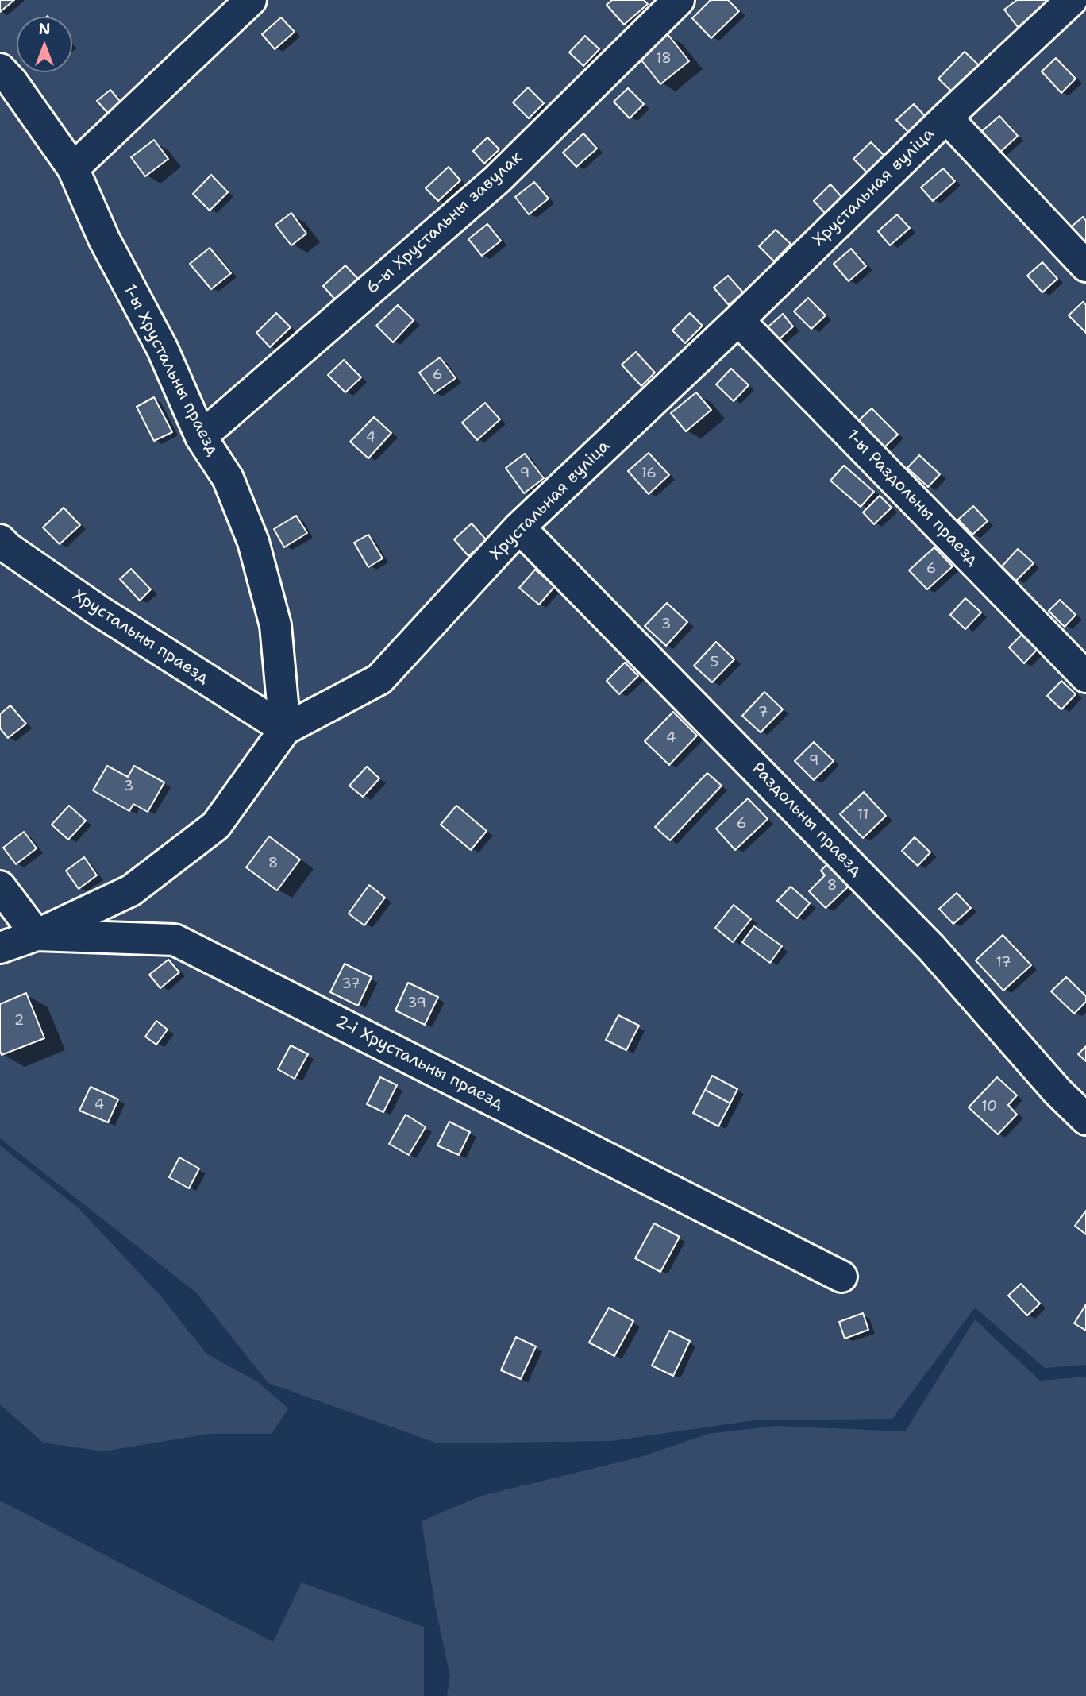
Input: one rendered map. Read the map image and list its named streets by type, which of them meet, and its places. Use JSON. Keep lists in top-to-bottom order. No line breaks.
{"streets":{"street":["Хрустальная вуліца","6-ы Хрустальны завулак","1-ы Хрустальны праезд","1-ы Раздольны праезд","Хрустальны праезд","Раздольны праезд","2-і Хрустальны праезд"]},"crossings":[["Хрустальная вуліца","1-ы Хрустальны праезд"],["Хрустальная вуліца","1-ы Раздольны праезд"],["Хрустальная вуліца","Хрустальны праезд"],["Хрустальная вуліца","Раздольны праезд"],["Хрустальная вуліца","2-і Хрустальны праезд"],["6-ы Хрустальны завулак","1-ы Хрустальны праезд"],["1-ы Хрустальны праезд","Хрустальны праезд"]],"house_numbers":["18","6","4","9","16","6","3","5","7","4","9","3","11","6","8","8","17","37","39","2","4","10"],"north":"top"}
